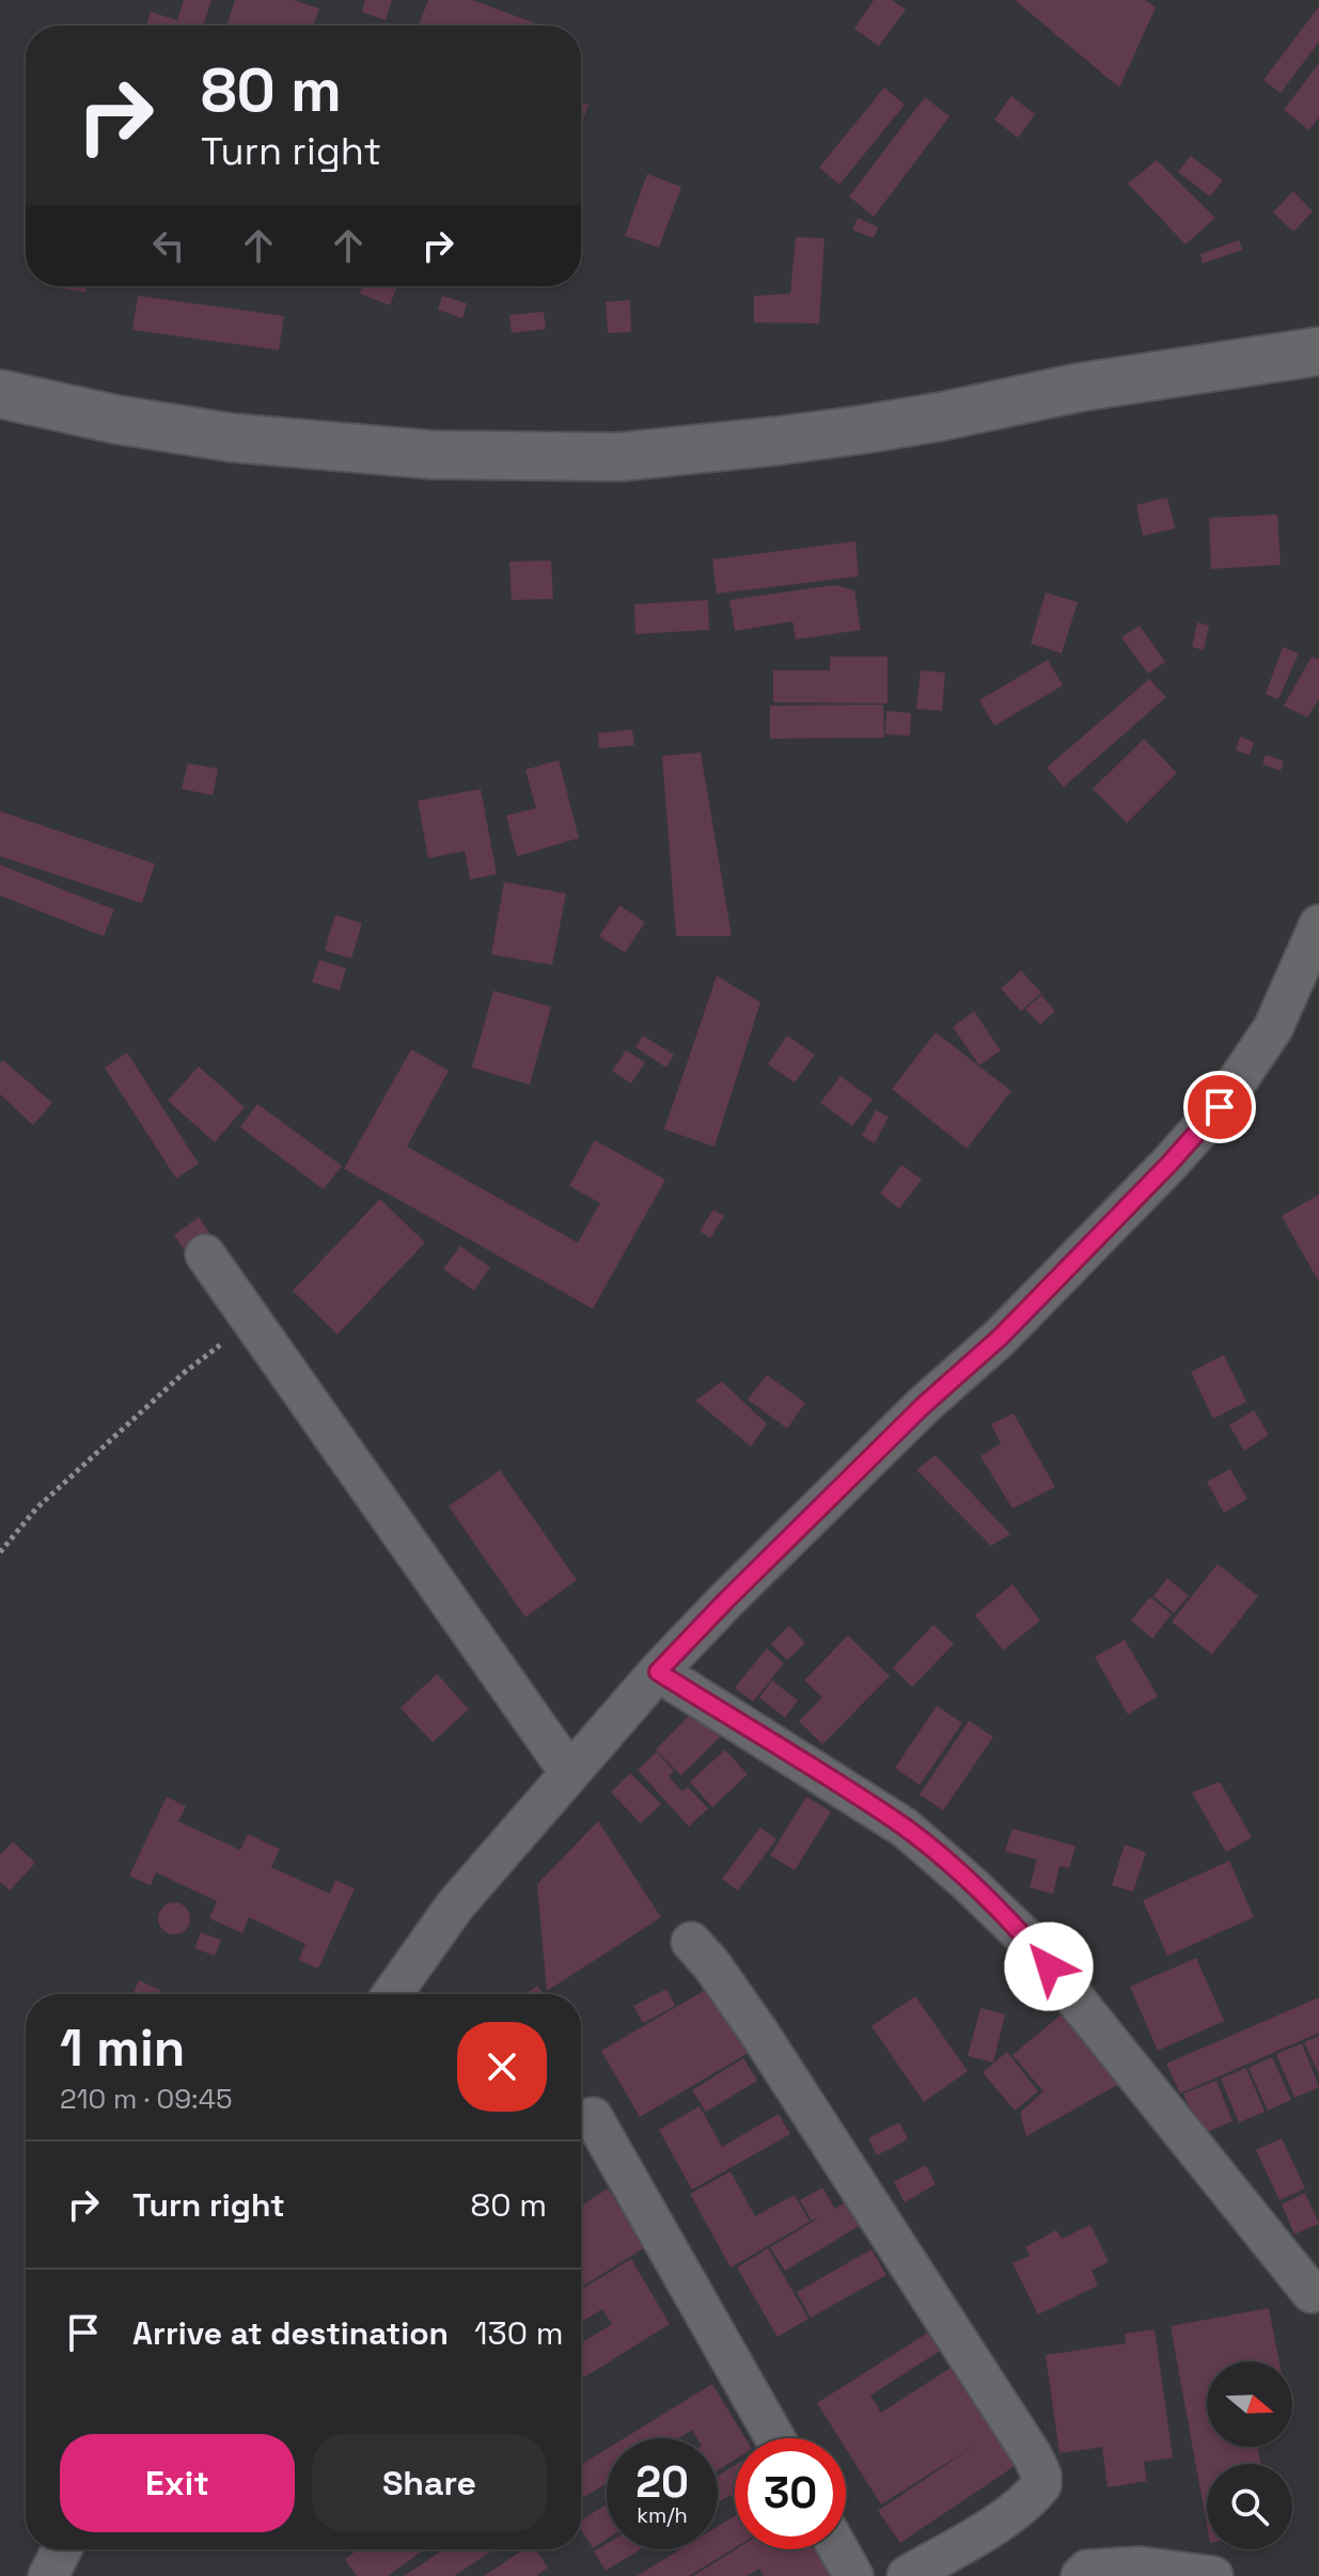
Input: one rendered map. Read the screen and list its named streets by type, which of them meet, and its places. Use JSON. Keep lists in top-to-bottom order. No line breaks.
{"north":"right","page":{"turn":["80 m","Turn right"],"heading":["1 min","210 m · 09:45"],"list":[{"name":"Turn right","value":"80 m"},{"name":"Arrive at destination","value":"130 m"}],"buttons":["Exit","Share"],"speed":"20 km/h","limit":"30"}}
